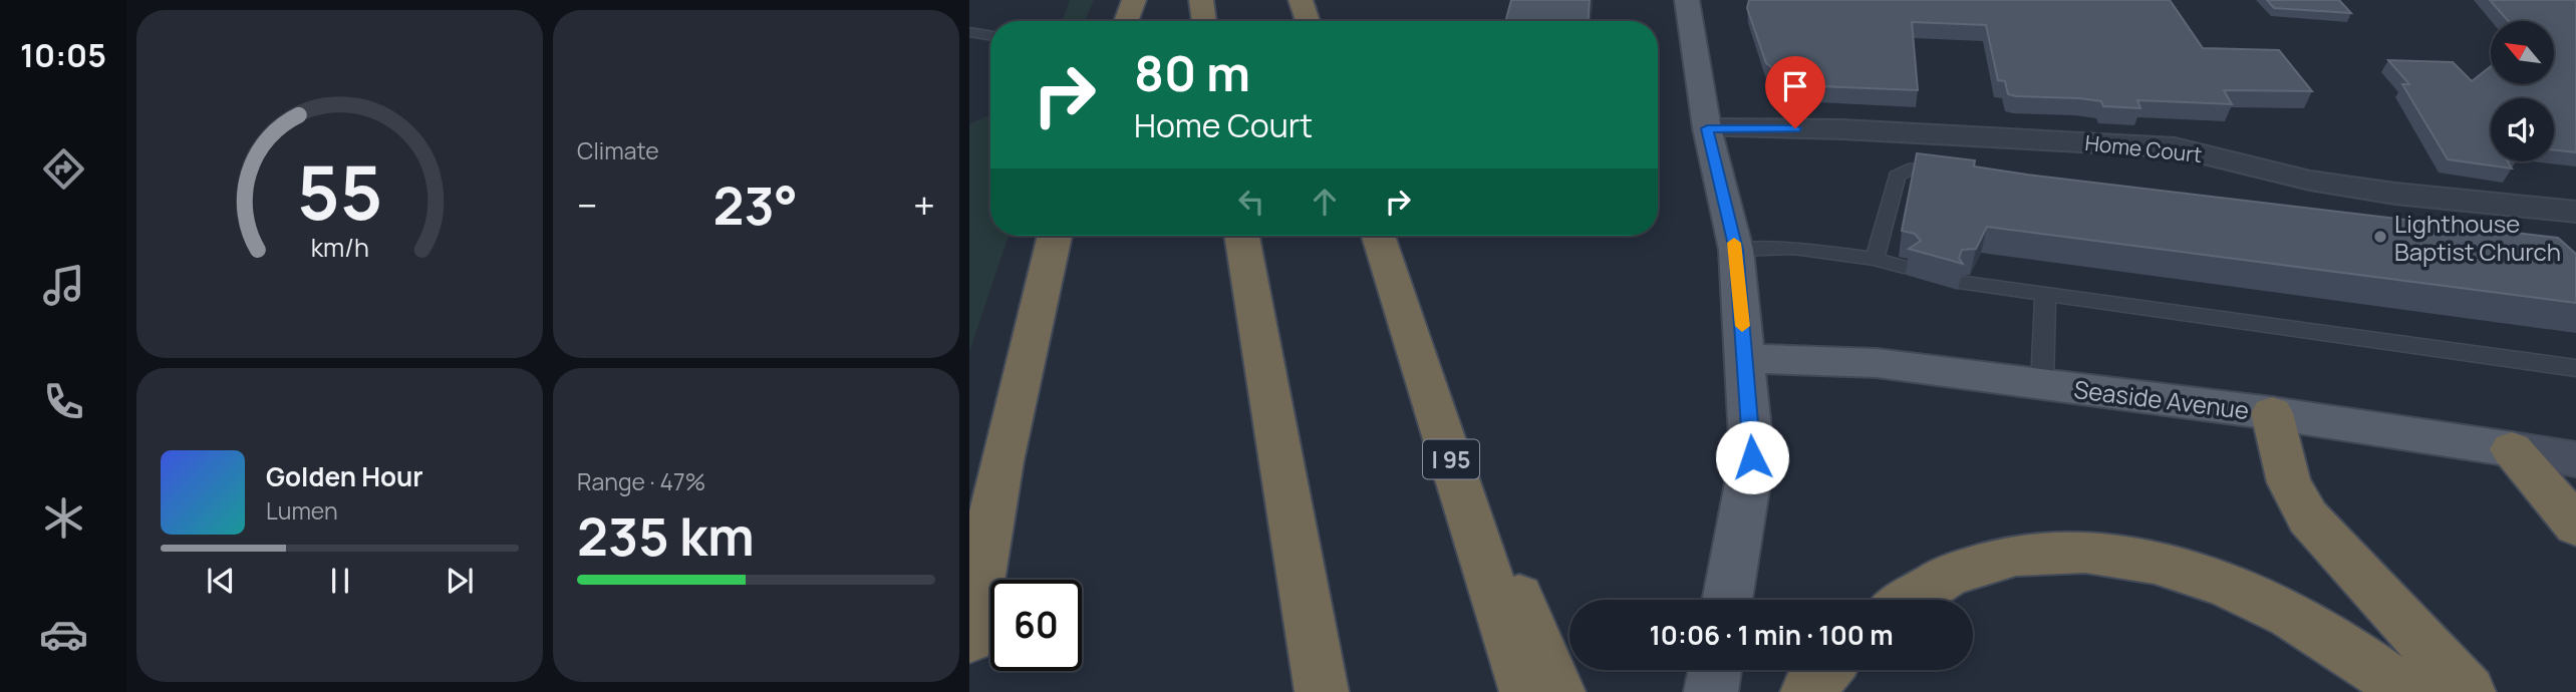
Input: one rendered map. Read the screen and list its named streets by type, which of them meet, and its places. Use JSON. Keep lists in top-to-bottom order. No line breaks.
{"streets":{"highway":["I 95"],"main road":["Seaside Avenue"],"street":["Home Court"]},"places":["Lighthouse Baptist Church"],"north":"top left","page":{"tabs":"10:05","tile":["Climate",["Range · 47%","235 km"]],"turn":["80 m","Home Court"],"heat":["−","23°","+"],"song":["Golden Hour","Lumen"],"limit":"60","trip":"10:06 · 1 min · 100 m","gauge":["55","km/h"]}}
